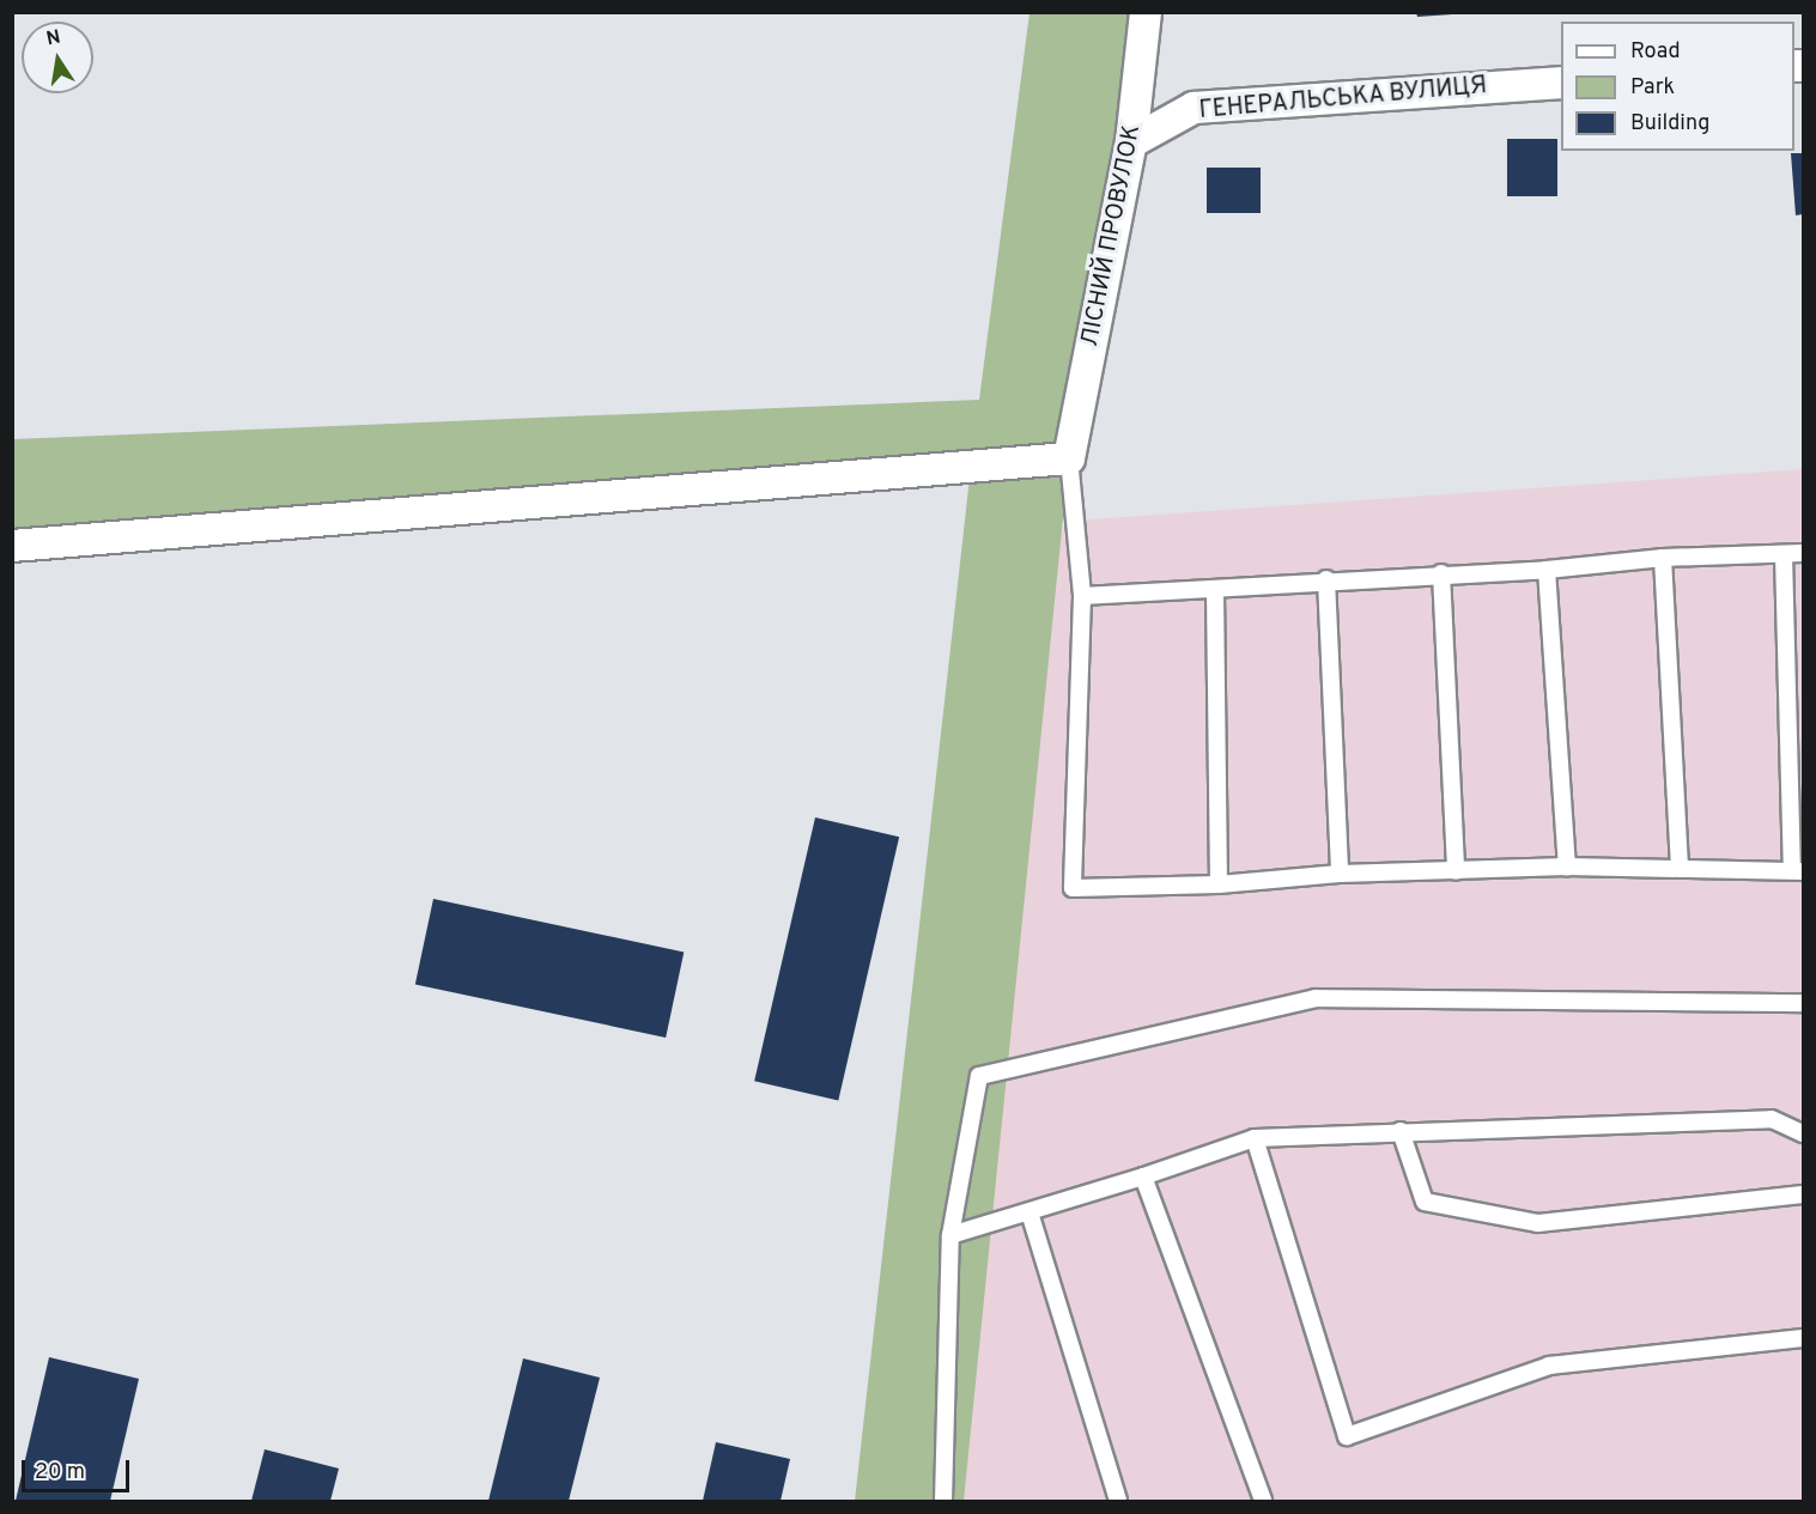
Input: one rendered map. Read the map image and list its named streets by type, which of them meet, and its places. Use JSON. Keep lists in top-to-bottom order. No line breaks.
{"streets":{"street":["ГЕНЕРАЛЬСЬКА ВУЛИЦЯ","ЛІСНИЙ ПРОВУЛОК"]},"crossings":[["ГЕНЕРАЛЬСЬКА ВУЛИЦЯ","ЛІСНИЙ ПРОВУЛОК"]],"legend":["Road","Park","Building"],"scale_bar":"20 m","north":"top"}
